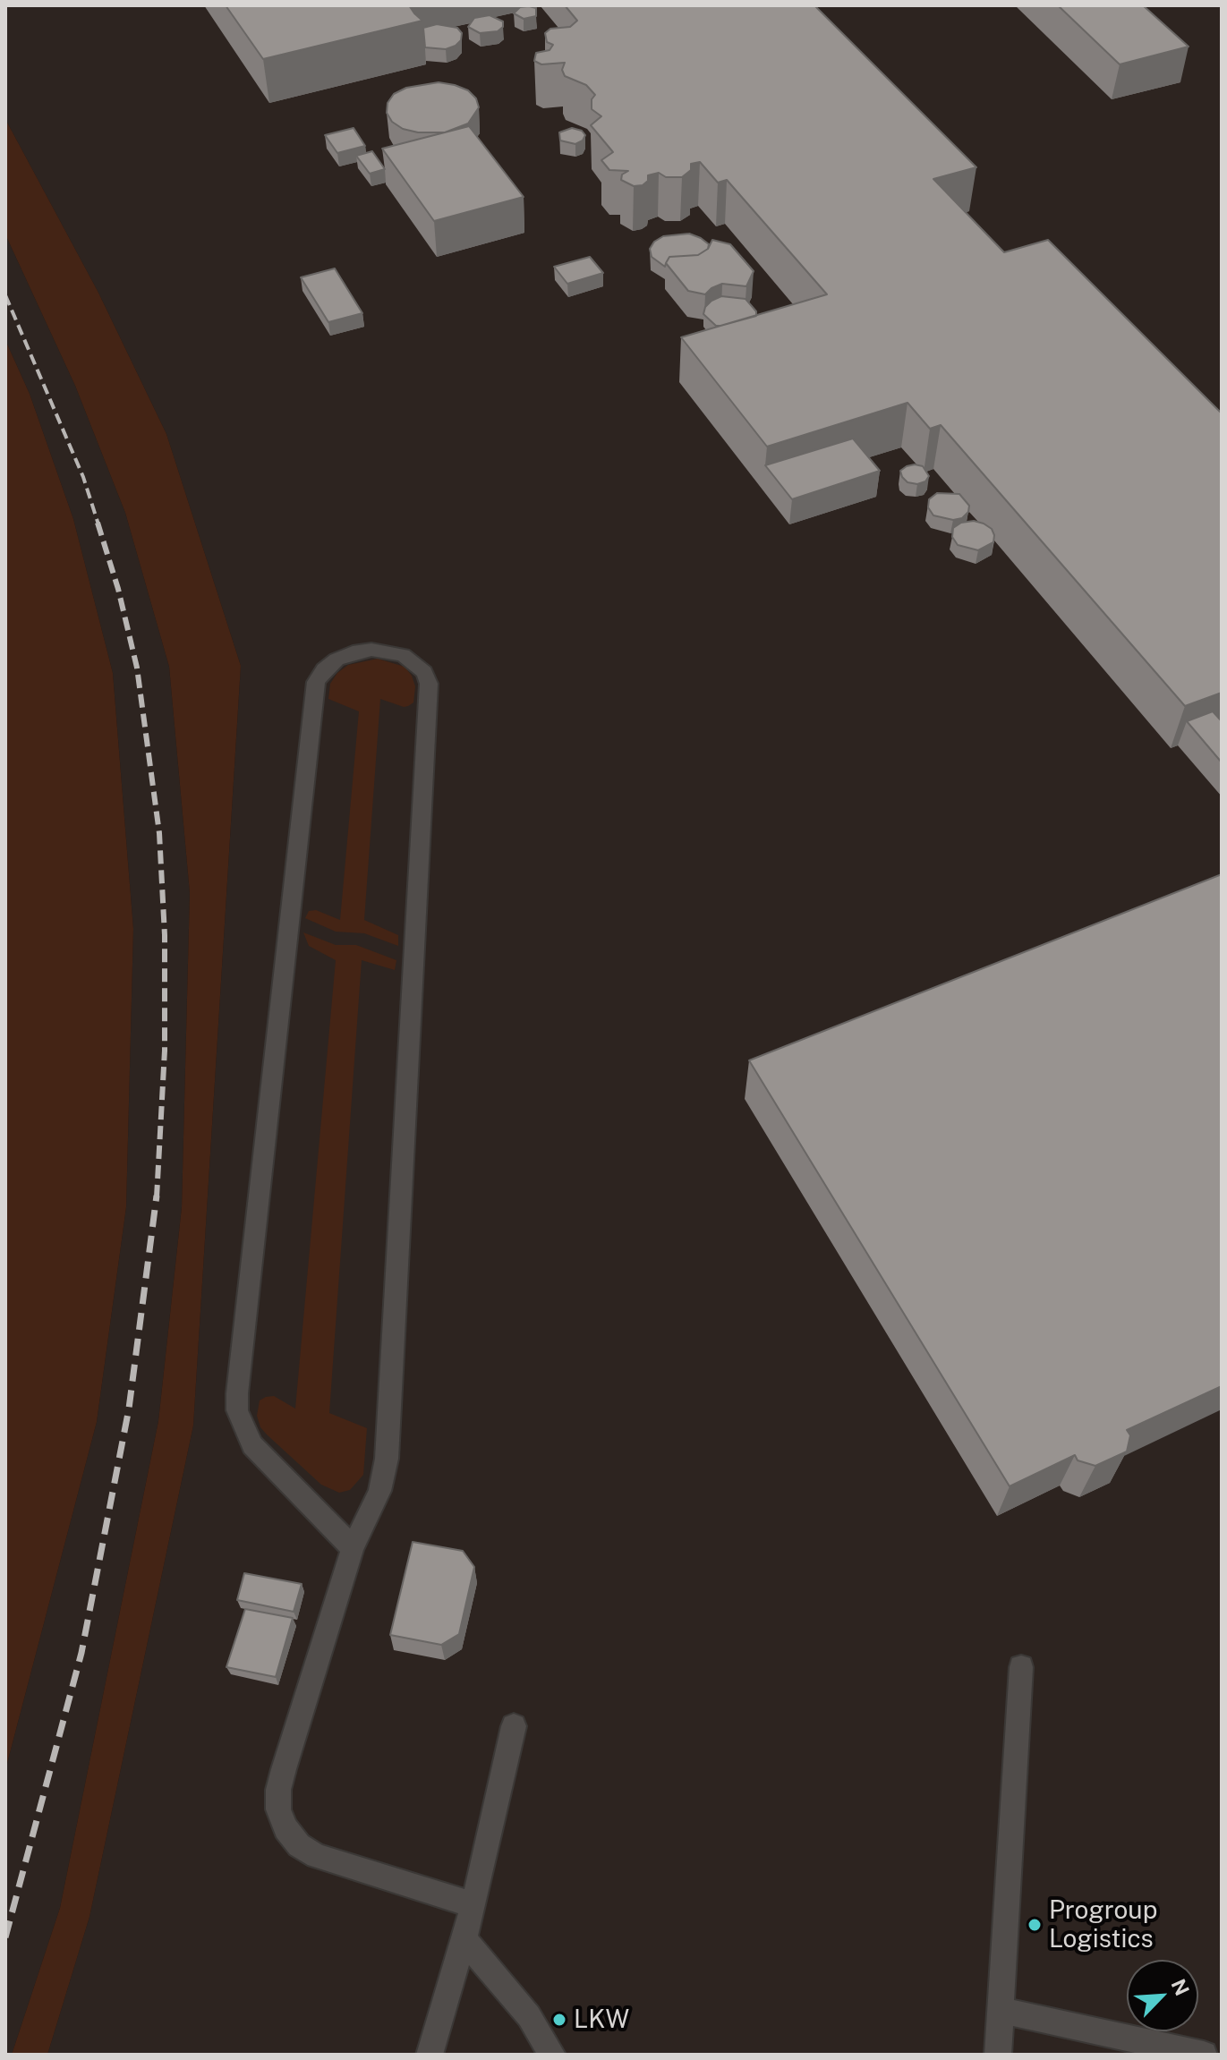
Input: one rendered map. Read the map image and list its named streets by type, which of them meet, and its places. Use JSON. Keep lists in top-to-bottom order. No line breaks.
{"places":["Progroup Logistics","LKW"],"north":"top right"}
